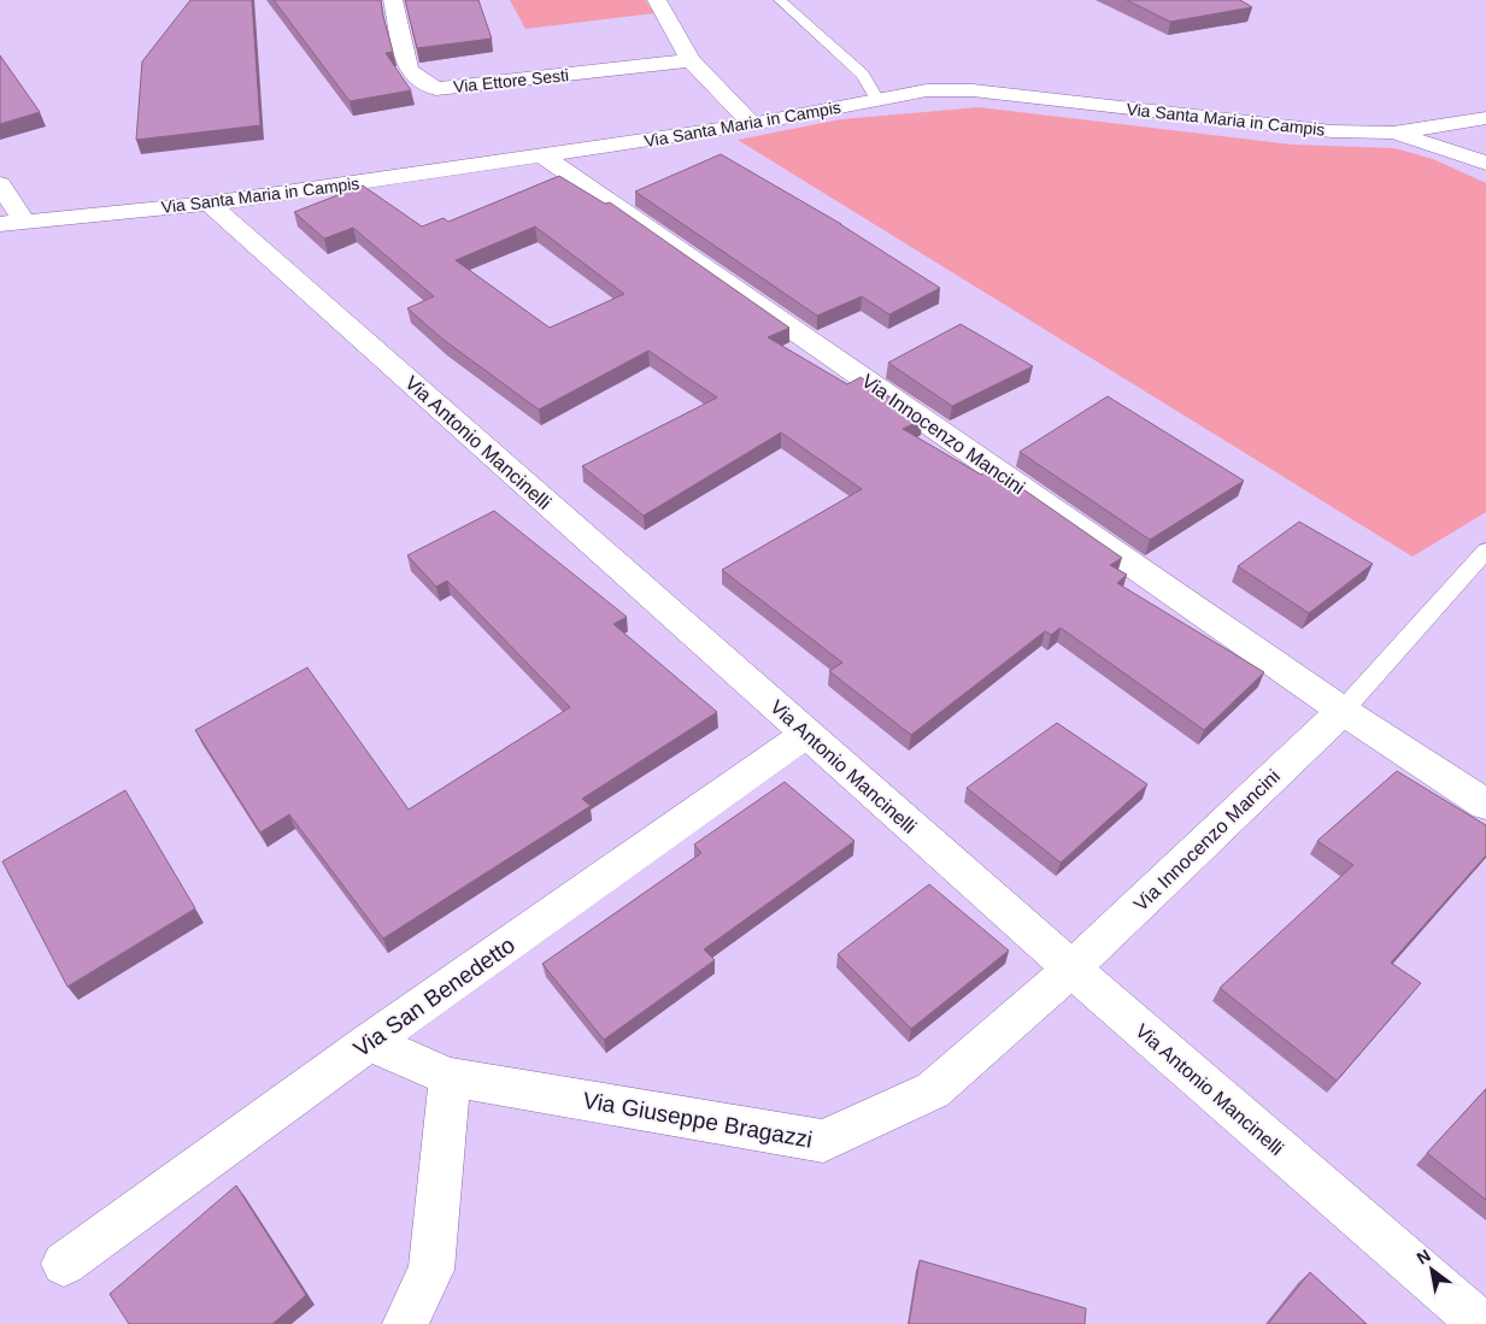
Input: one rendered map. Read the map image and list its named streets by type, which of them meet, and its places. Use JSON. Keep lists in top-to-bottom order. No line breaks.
{"streets":{"street":["Via Ettore Sesti","Via Santa Maria in Campis","Via Innocenzo Mancini","Via Antonio Mancinelli","Via San Benedetto","Via Giuseppe Bragazzi"]},"crossings":[["Via Santa Maria in Campis","Via Innocenzo Mancini"],["Via Santa Maria in Campis","Via Antonio Mancinelli"],["Via Innocenzo Mancini","Via Antonio Mancinelli"],["Via Innocenzo Mancini","Via Giuseppe Bragazzi"],["Via Antonio Mancinelli","Via San Benedetto"],["Via Antonio Mancinelli","Via Giuseppe Bragazzi"],["Via San Benedetto","Via Giuseppe Bragazzi"]],"north":"top left"}
